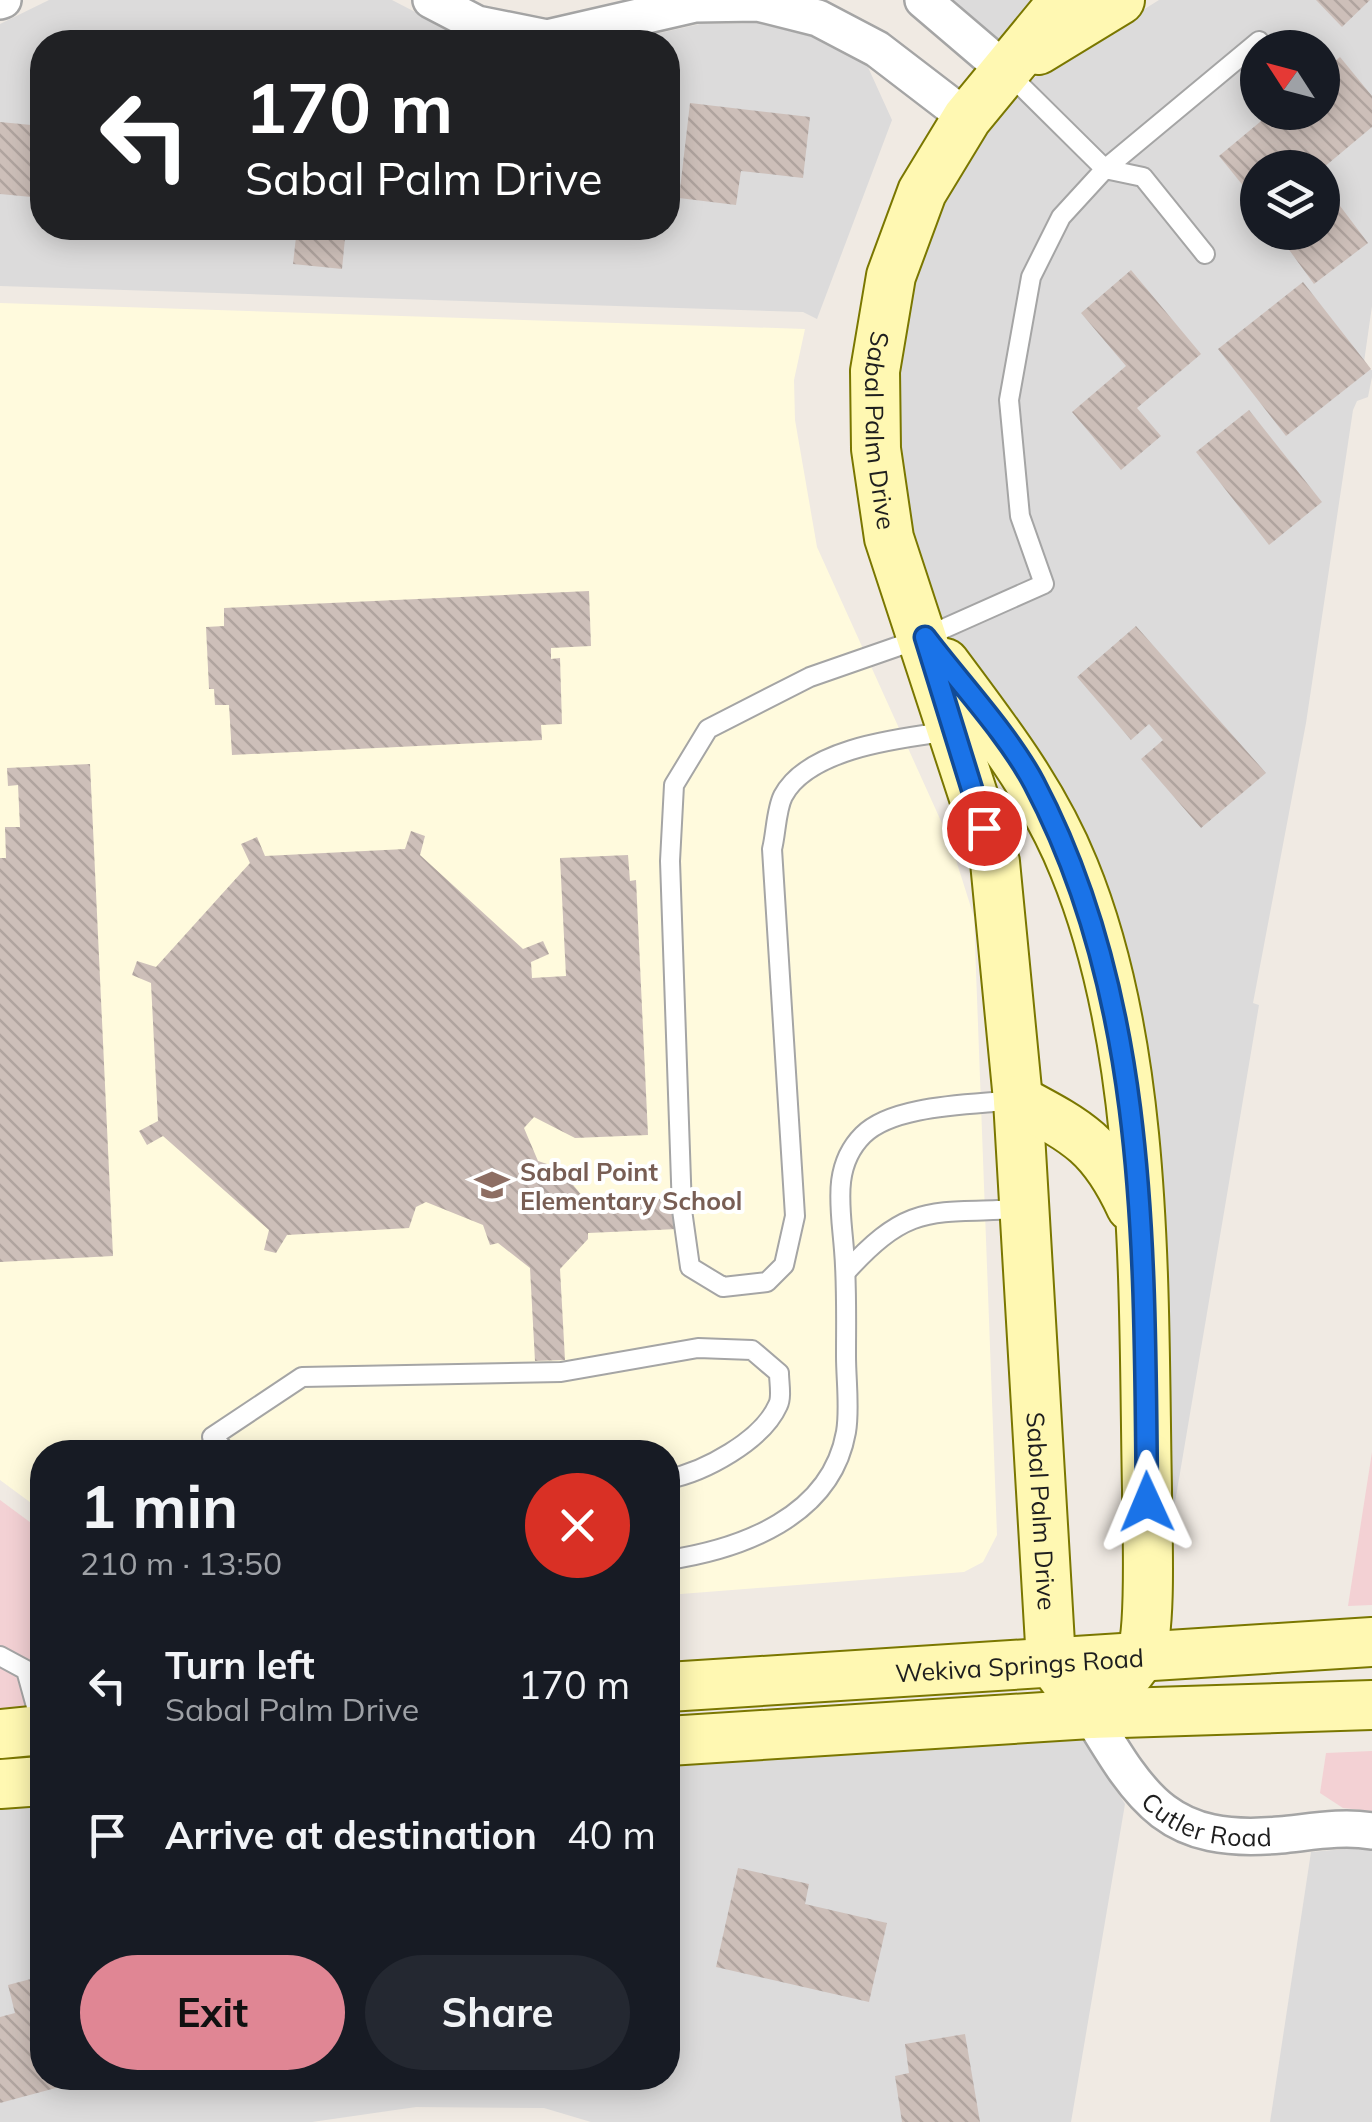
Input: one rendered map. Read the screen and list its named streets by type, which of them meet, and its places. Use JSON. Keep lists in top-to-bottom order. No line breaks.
{"streets":{"street":["Sabal Palm Drive","Wekiva Springs Road","Cutler Road"]},"crossings":[["Sabal Palm Drive","Wekiva Springs Road"]],"places":{"school or university":["Sabal Point Elementary School"]},"north":"top left","page":{"turn":["170 m","Sabal Palm Drive"],"heading":["1 min","210 m · 13:50"],"list":[{"name":"Turn left","note":"Sabal Palm Drive","value":"170 m"},{"name":"Arrive at destination","value":"40 m"}],"buttons":["Exit","Share"]}}
